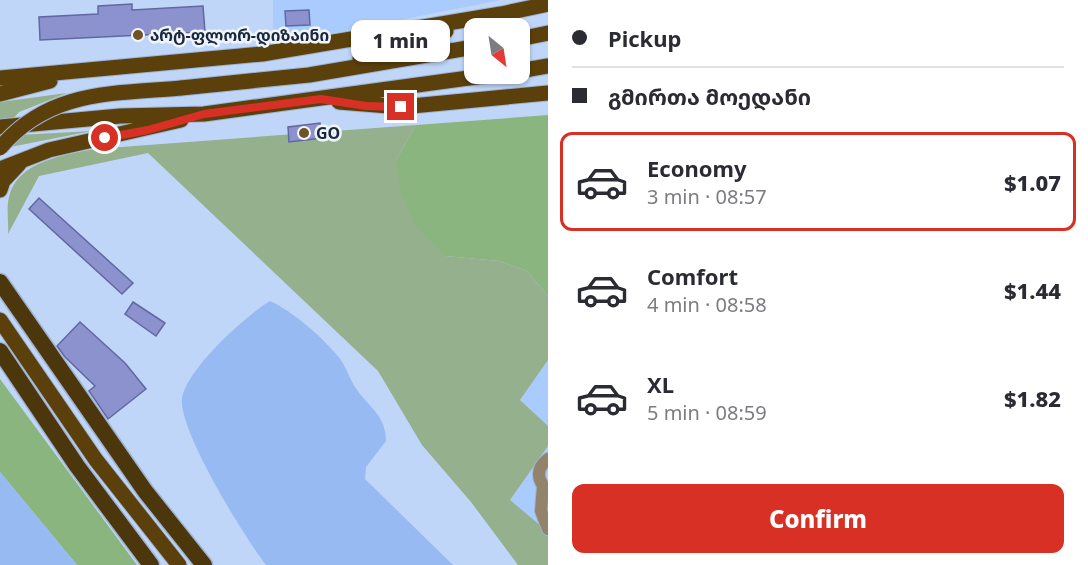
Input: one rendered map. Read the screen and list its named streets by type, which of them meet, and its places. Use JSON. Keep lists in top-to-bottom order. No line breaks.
{"places":["არტ-ფლორ-დიზაინი","GO"],"north":"bottom right","page":{"banner":["Pickup","გმირთა მოედანი"],"bubble":"1 min","list":[{"name":"Economy","note":"3 min · 08:57","value":"$1.07"},{"name":"Comfort","note":"4 min · 08:58","value":"$1.44"},{"name":"XL","note":"5 min · 08:59","value":"$1.82"}],"buttons":"Confirm"}}
